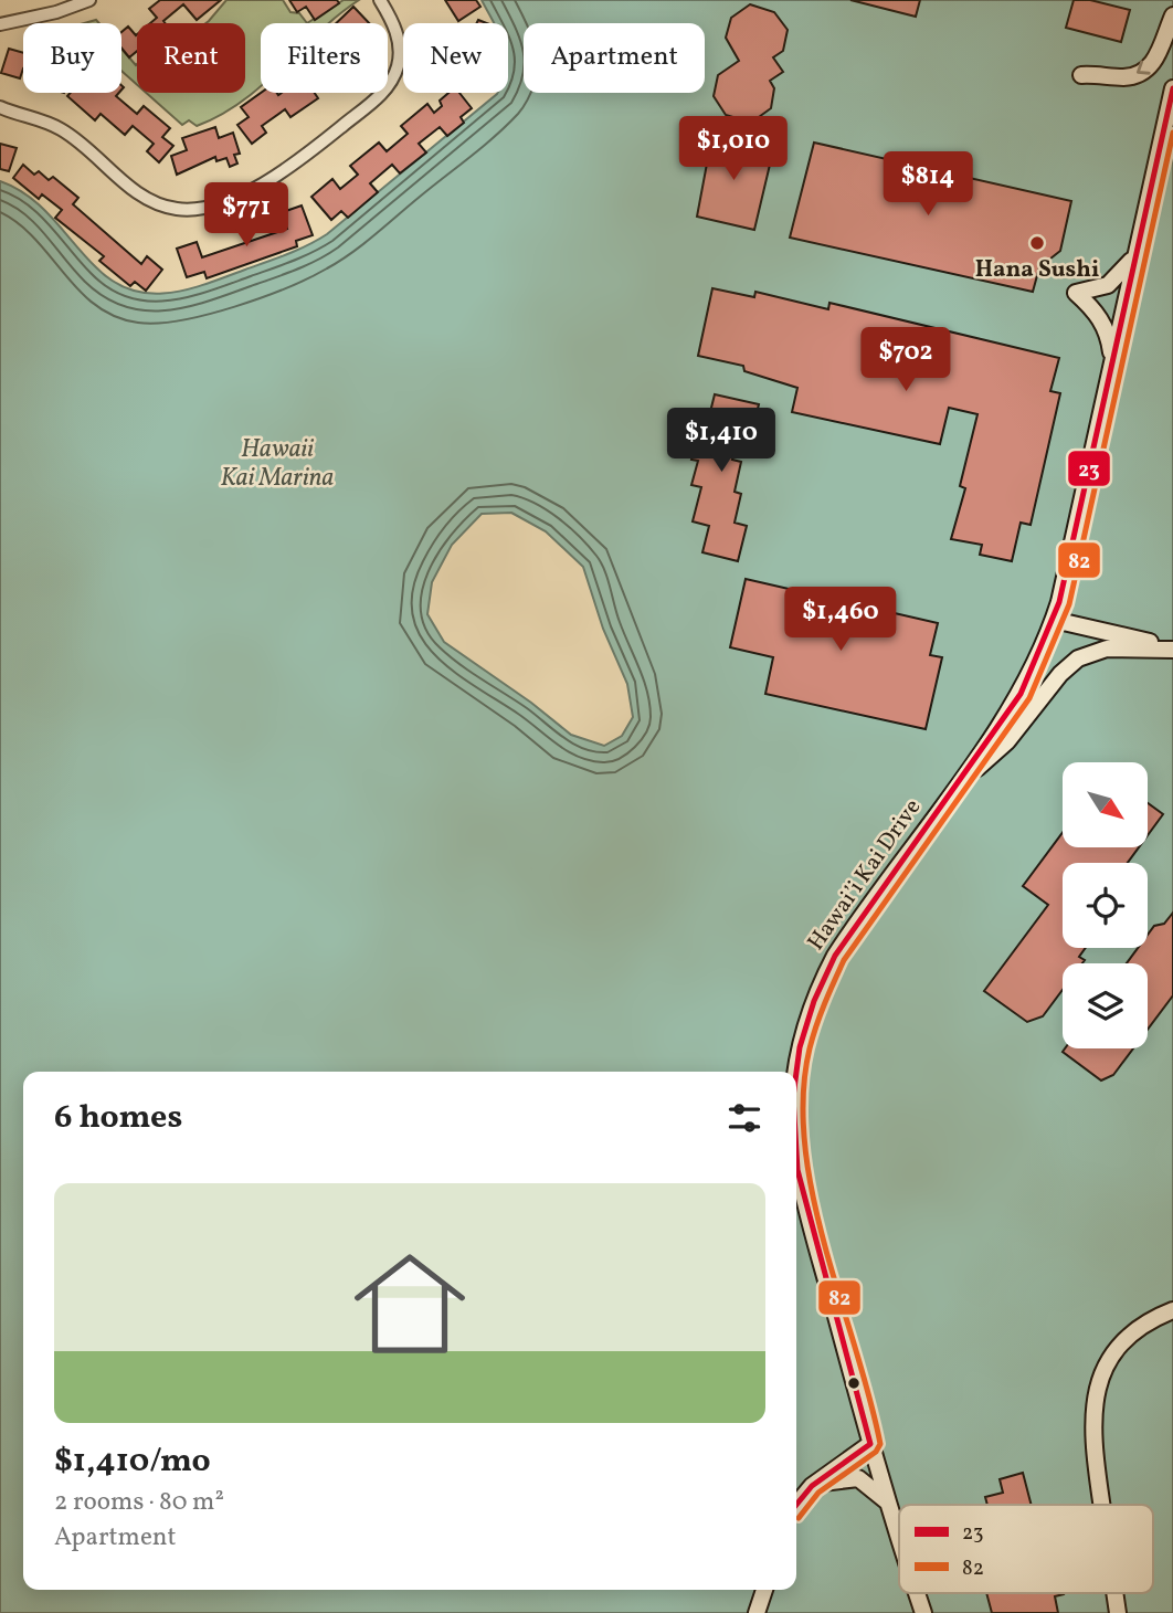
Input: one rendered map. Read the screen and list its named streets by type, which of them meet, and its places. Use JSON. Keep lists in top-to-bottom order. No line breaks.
{"streets":{"main road":["Hawai’i Kai Drive"]},"water":["Hawaii Kai Marina"],"places":["Hana Sushi"],"lines":["transit line 23","transit line 82"],"legend":["23","82"],"north":"bottom right","page":{"chip":["Buy","Rent","Filters","New","Apartment"],"price":["$1,010","$814","$771","$702","$1,410","$1,460"],"heading":"6 homes","list":[{"name":"$1,410/mo","note":"2 rooms · 80 m² · Apartment"}]}}
